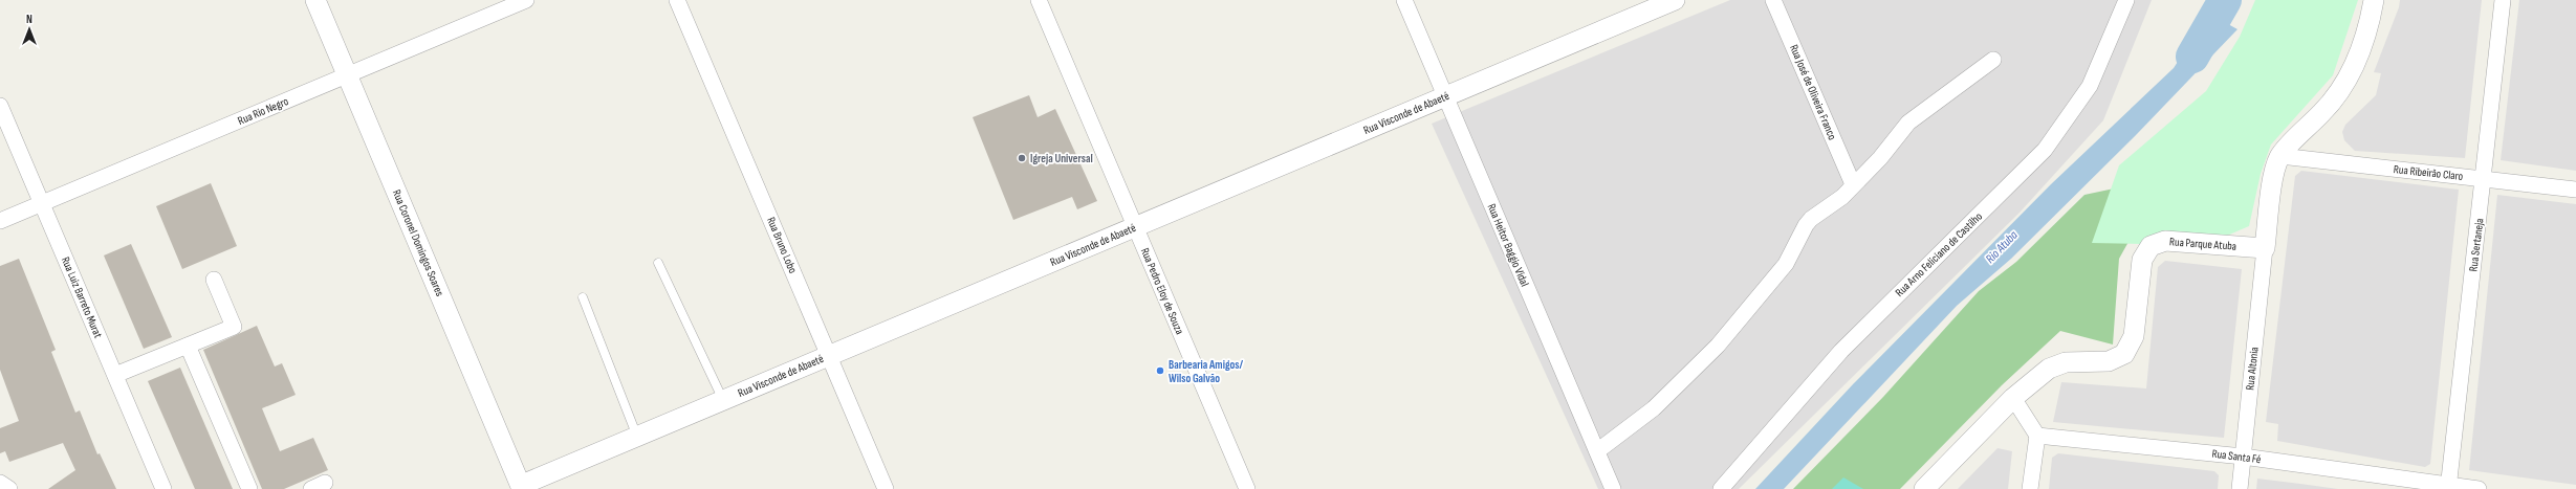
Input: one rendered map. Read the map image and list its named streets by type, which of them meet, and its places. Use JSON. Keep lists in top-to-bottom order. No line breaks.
{"streets":{"street":["Rua José de Oliveira Franco","Rua Rio Negro","Rua Visconde de Abaeté","Rua Ribeirão Claro","Rua Coronel Domingos Soares","Rua Parque Atuba","Rua Bruno Lobo","Rua Heitor Baggio Vidal","Rua Sertaneja","Rua Arno Feliciano de Castilho","Rua Pedro Eloy de Souza","Rua Luiz Barreto Murat","Rua Altonia","Rua Santa Fé"]},"crossings":[["Rua Rio Negro","Rua Coronel Domingos Soares"],["Rua Rio Negro","Rua Luiz Barreto Murat"],["Rua Visconde de Abaeté","Rua Coronel Domingos Soares"],["Rua Visconde de Abaeté","Rua Bruno Lobo"],["Rua Visconde de Abaeté","Rua Heitor Baggio Vidal"],["Rua Visconde de Abaeté","Rua Pedro Eloy de Souza"],["Rua Ribeirão Claro","Rua Sertaneja"],["Rua Parque Atuba","Rua Altonia"],["Rua Sertaneja","Rua Santa Fé"],["Rua Altonia","Rua Santa Fé"]],"water":["Rio Atuba"],"places":["Igreja Universal","Barbearia Amigos/ Wilso Galvão"],"north":"top"}
